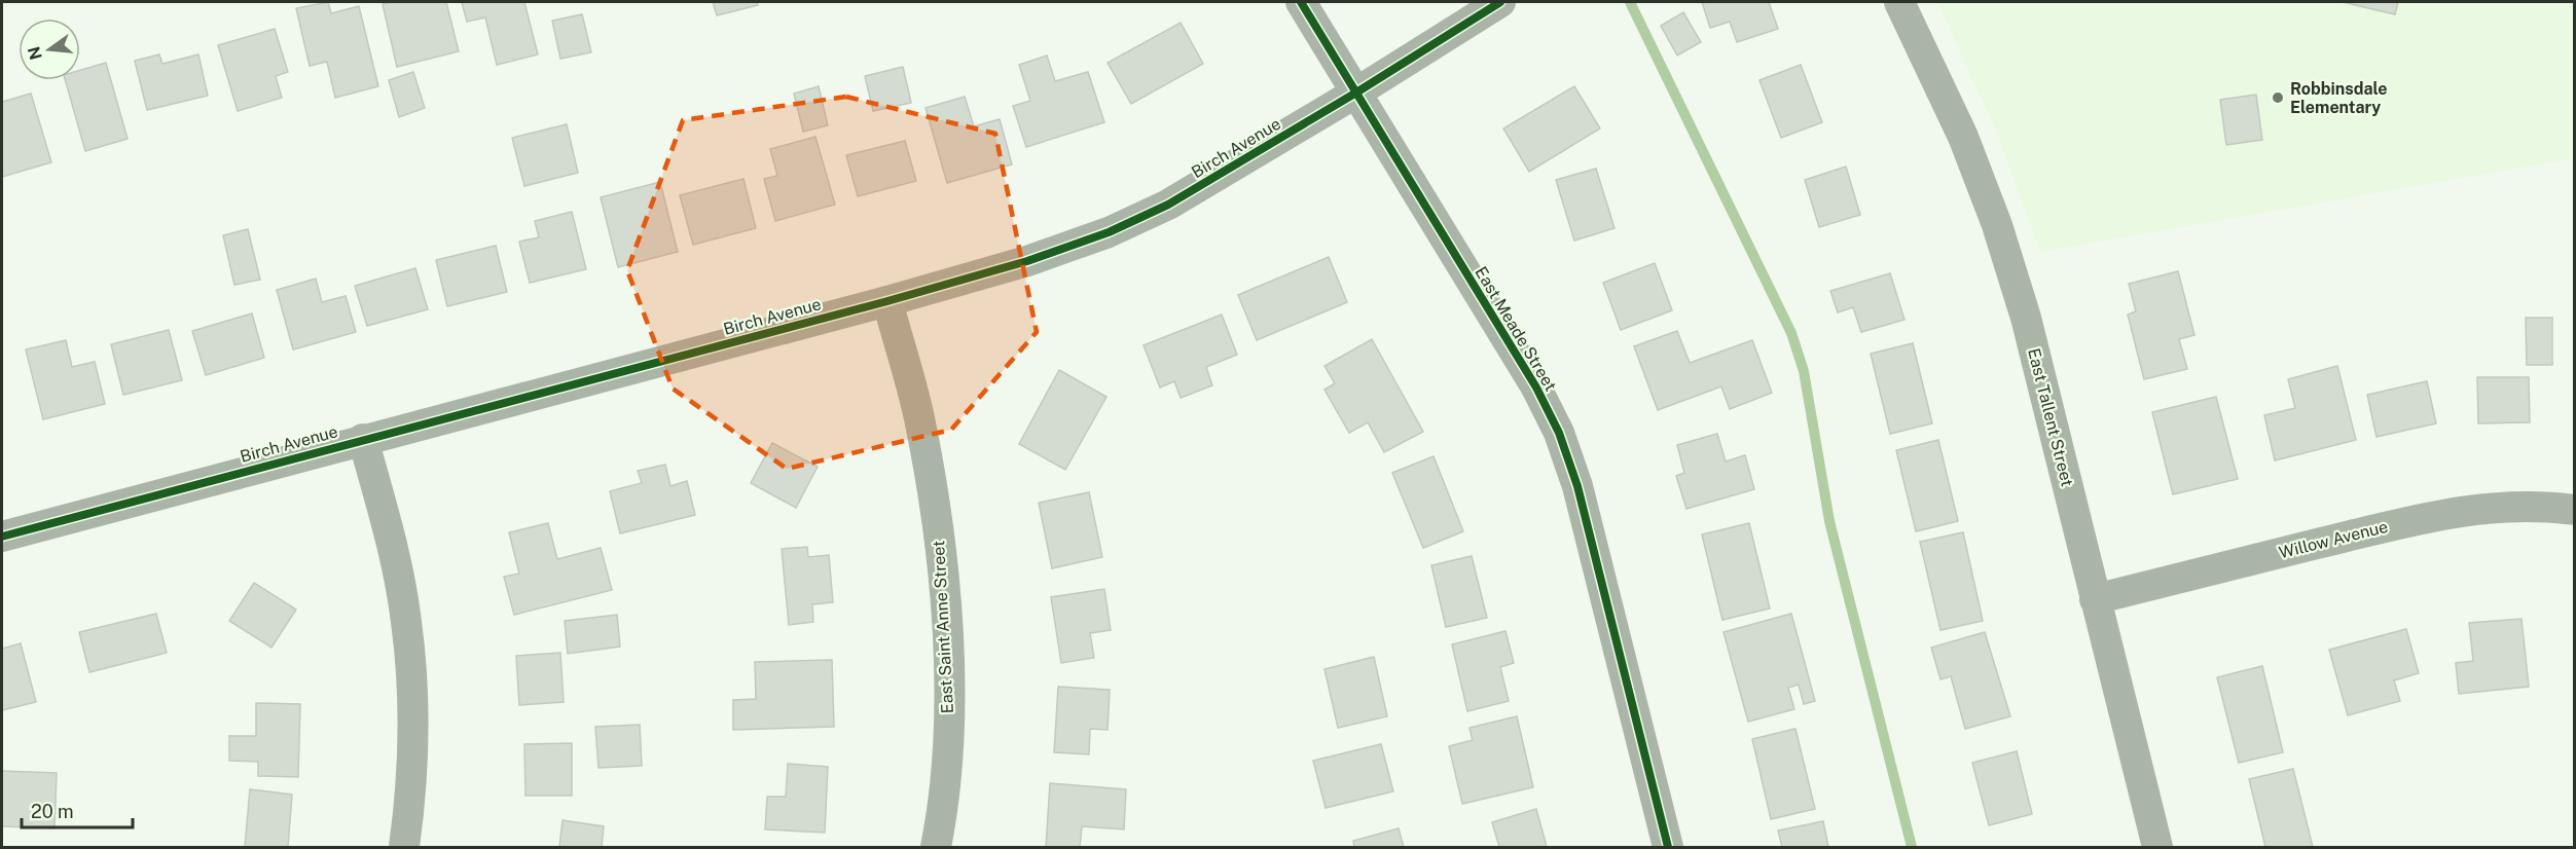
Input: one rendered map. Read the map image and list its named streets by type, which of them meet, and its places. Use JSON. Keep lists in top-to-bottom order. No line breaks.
{"streets":{"street":["Birch Avenue","East Meade Street","East Tallent Street","Willow Avenue","East Saint Anne Street"]},"crossings":[["Birch Avenue","East Meade Street"],["Birch Avenue","East Saint Anne Street"],["East Tallent Street","Willow Avenue"]],"places":["Robbinsdale Elementary"],"scale_bar":"20 m","north":"left"}
